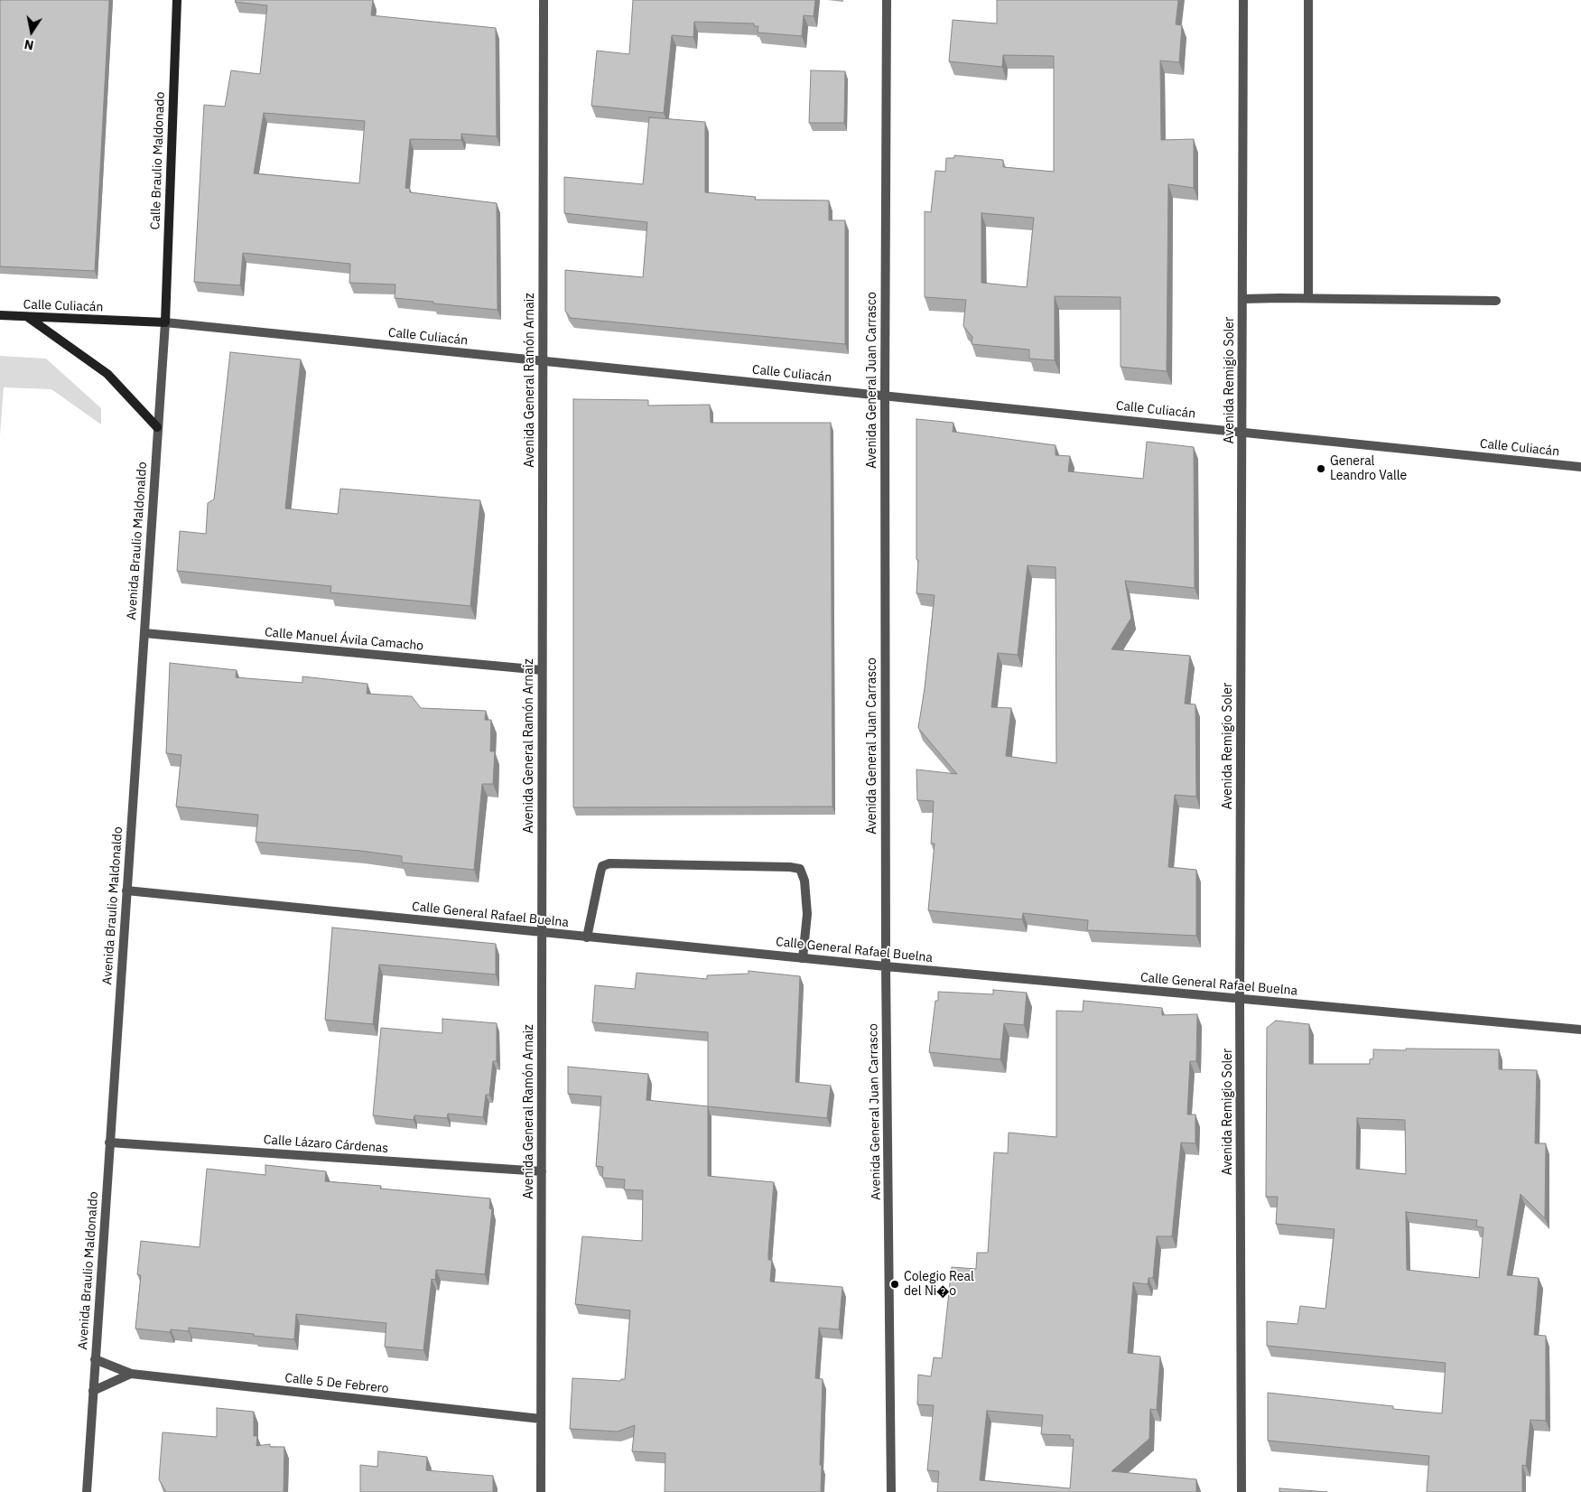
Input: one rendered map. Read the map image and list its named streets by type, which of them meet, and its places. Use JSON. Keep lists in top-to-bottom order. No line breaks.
{"streets":{"main road":["Calle Braulio Maldonado","Calle Culiacán"],"street":["Avenida General Ramón Arnaiz","Avenida General Juan Carrasco","Avenida Remigio Soler","Avenida Braulio Maldonaldo","Calle Manuel Ávila Camacho","Calle General Rafael Buelna","Calle Lázaro Cárdenas","Calle 5 De Febrero"]},"crossings":[["Calle Braulio Maldonado","Calle Culiacán"],["Calle Braulio Maldonado","Avenida Braulio Maldonaldo"],["Calle Culiacán","Avenida General Ramón Arnaiz"],["Calle Culiacán","Avenida General Juan Carrasco"],["Calle Culiacán","Avenida Remigio Soler"],["Calle Culiacán","Avenida Braulio Maldonaldo"],["Avenida General Ramón Arnaiz","Calle Manuel Ávila Camacho"],["Avenida General Ramón Arnaiz","Calle General Rafael Buelna"],["Avenida General Ramón Arnaiz","Calle Lázaro Cárdenas"],["Avenida General Ramón Arnaiz","Calle 5 De Febrero"],["Avenida General Juan Carrasco","Calle General Rafael Buelna"],["Avenida Remigio Soler","Calle General Rafael Buelna"],["Avenida Braulio Maldonaldo","Calle Manuel Ávila Camacho"],["Avenida Braulio Maldonaldo","Calle General Rafael Buelna"],["Avenida Braulio Maldonaldo","Calle Lázaro Cárdenas"],["Avenida Braulio Maldonaldo","Calle 5 De Febrero"]],"places":["General Leandro Valle","Colegio Real del Ni�o"],"north":"bottom"}
